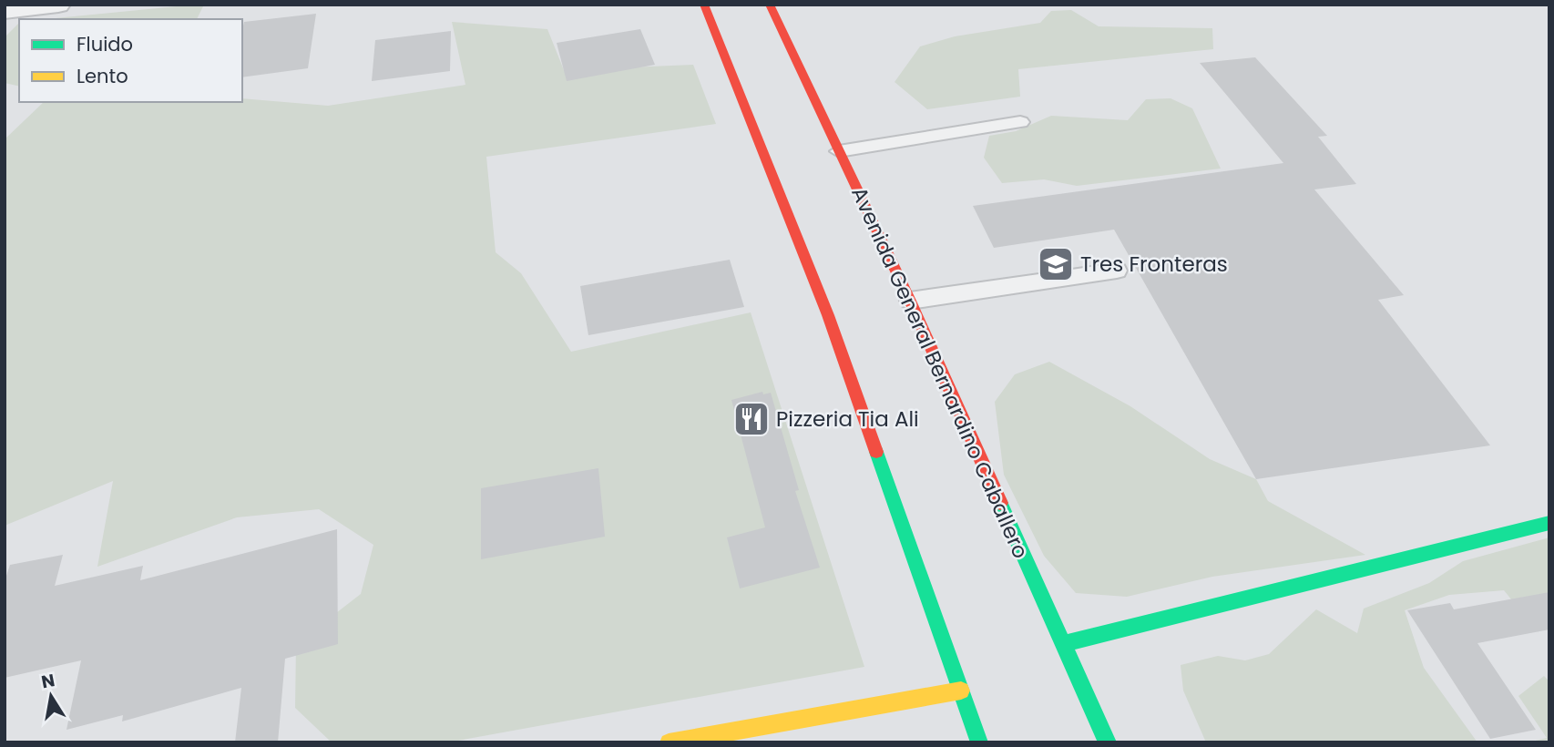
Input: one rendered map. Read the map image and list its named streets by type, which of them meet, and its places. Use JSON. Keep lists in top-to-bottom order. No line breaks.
{"streets":{"main road":["Avenida General Bernardino Caballero"]},"places":{"school or university":["Tres Fronteras"],"restaurant":["Pizzeria Tia Ali"]},"legend":["Fluido","Lento"],"north":"top"}
